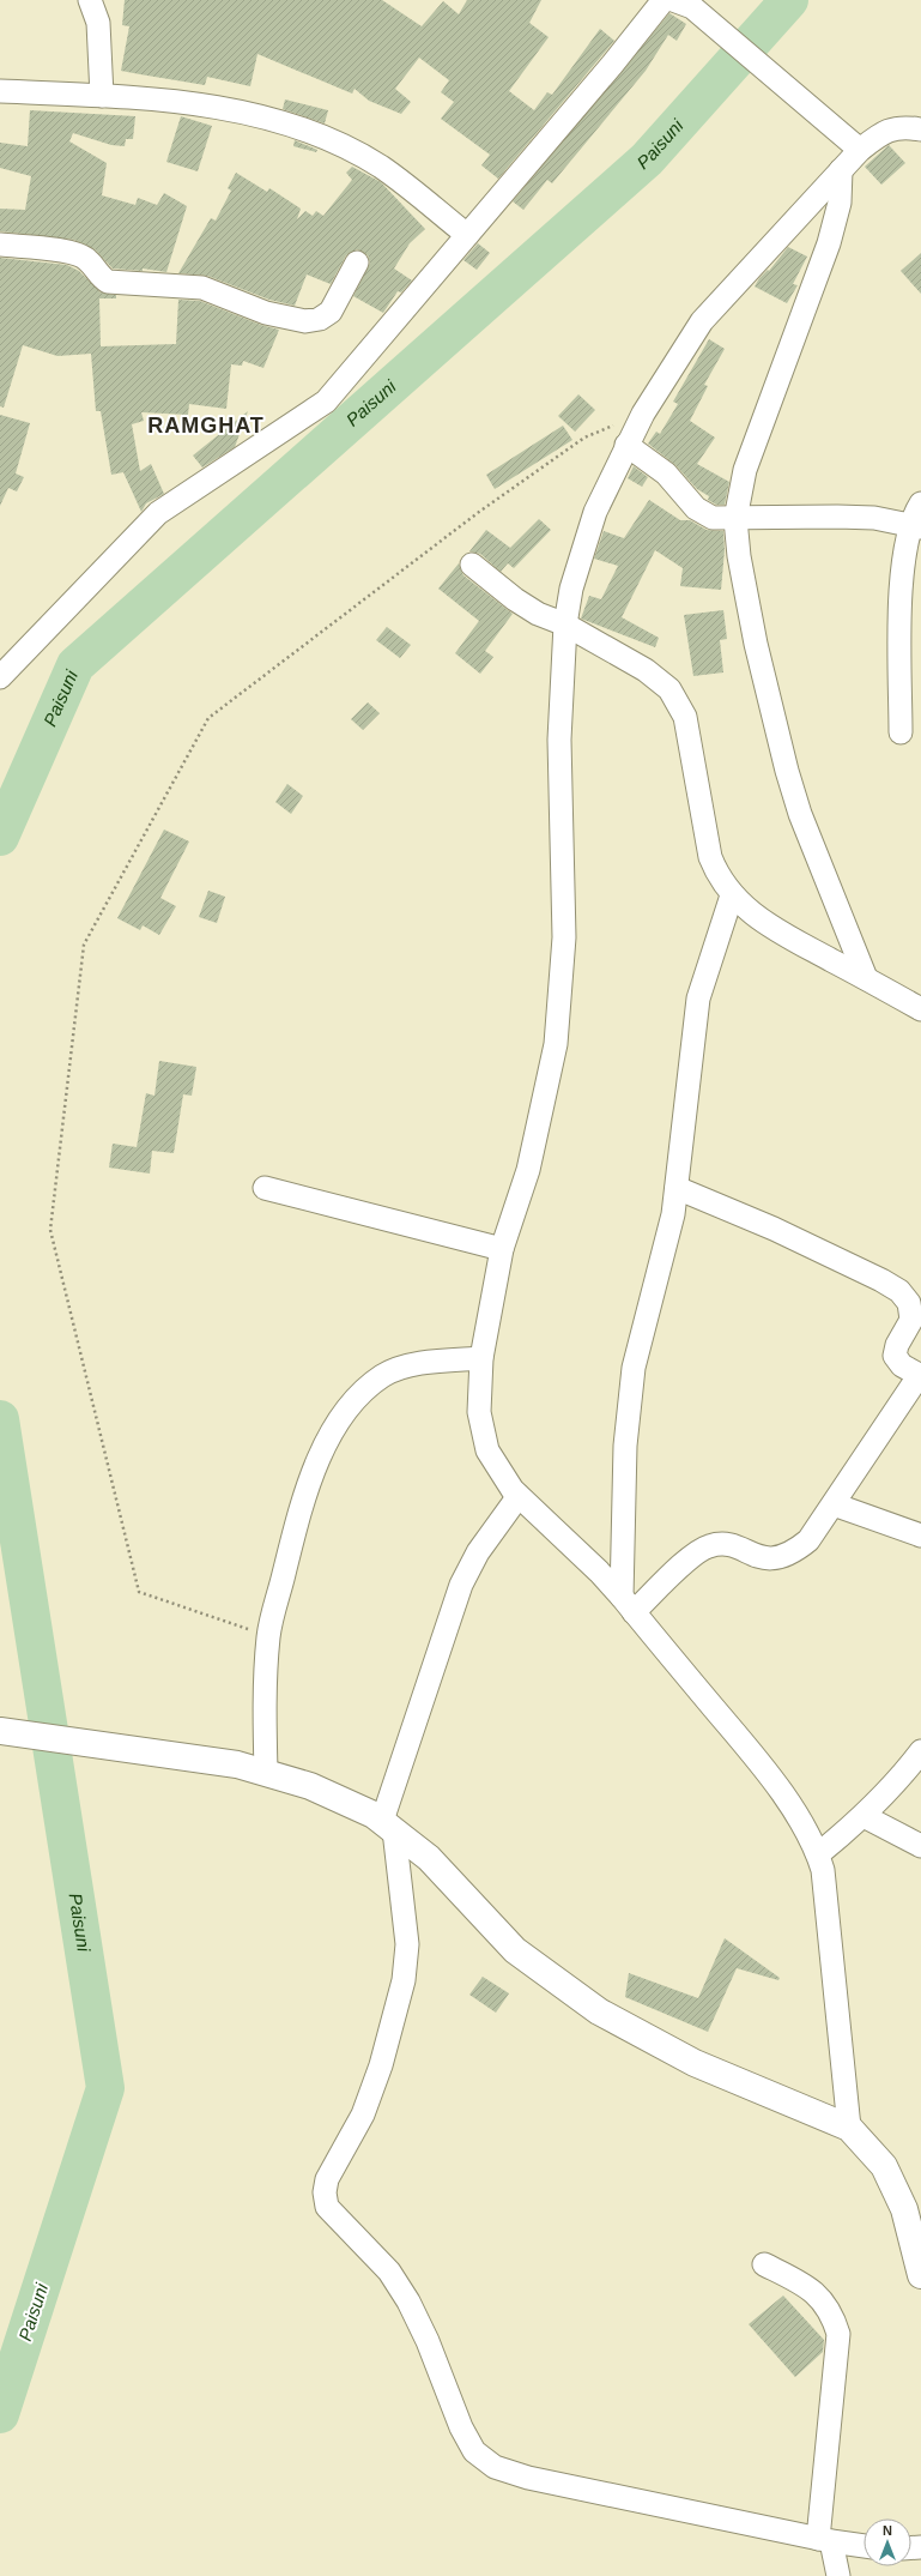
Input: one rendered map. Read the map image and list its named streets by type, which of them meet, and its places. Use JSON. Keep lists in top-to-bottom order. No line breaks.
{"districts":["RAMGHAT"],"water":["Paisuni"],"north":"top"}
